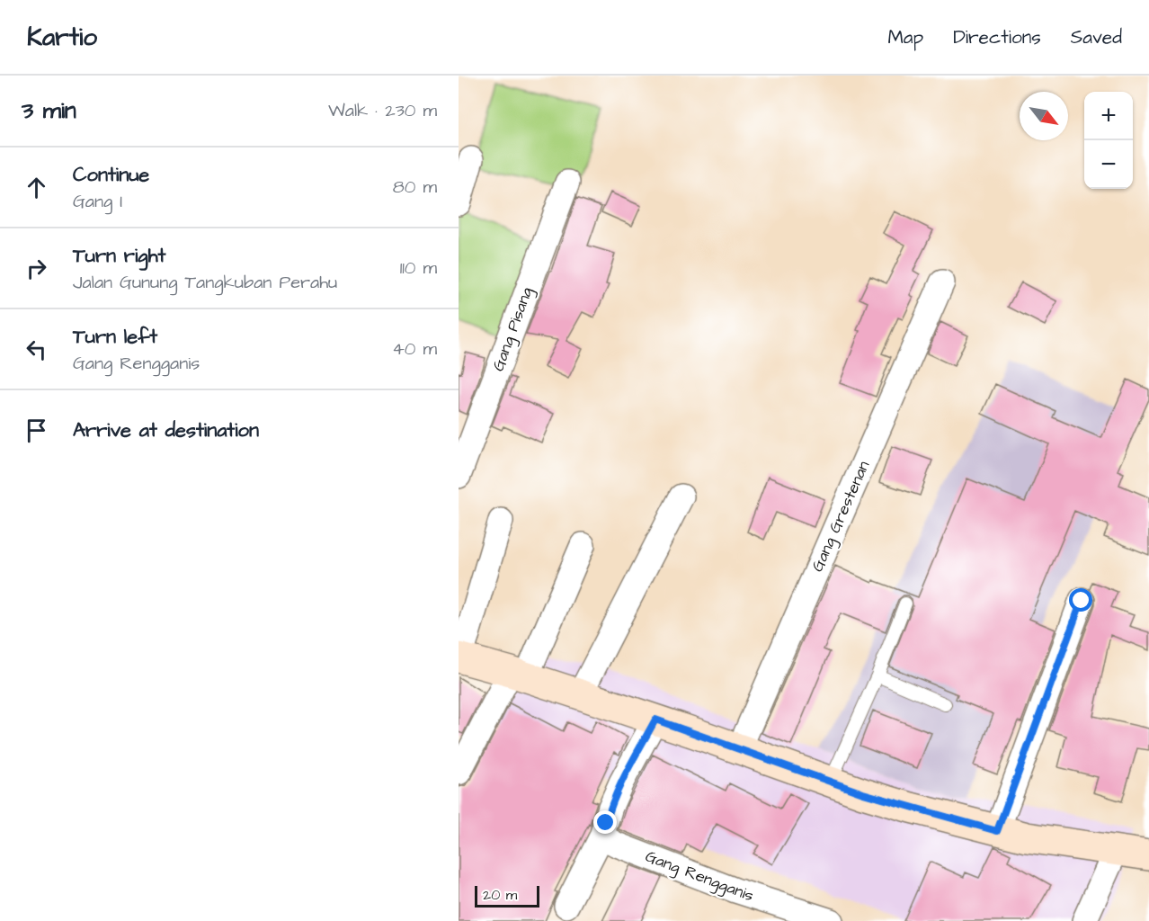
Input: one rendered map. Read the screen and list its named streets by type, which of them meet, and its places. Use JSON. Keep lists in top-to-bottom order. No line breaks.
{"streets":{"street":["Gang Pisang","Gang Grestenan","Gang Rengganis"]},"scale_bar":"20 m","north":"bottom right","page":{"header":"Kartio","nav":["Map","Directions","Saved"],"heading":["3 min","Walk · 230 m"],"map_buttons":["+","−"],"list":[["Continue","Gang I","80 m"],["Turn right","Jalan Gunung Tangkuban Perahu","110 m"],["Turn left","Gang Rengganis","40 m"],"Arrive at destination"],"scale":"20 m"}}
